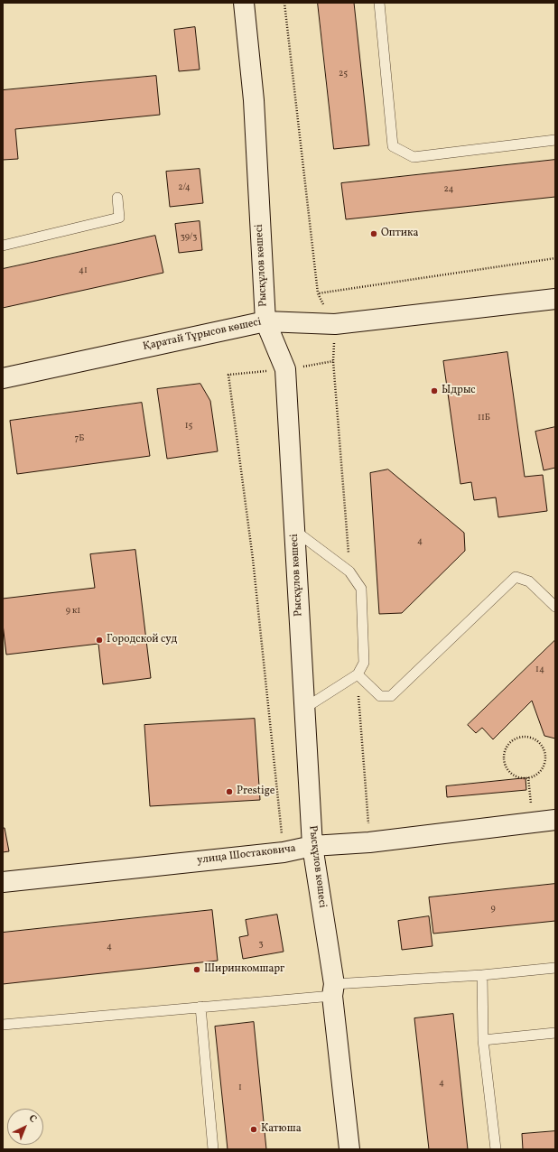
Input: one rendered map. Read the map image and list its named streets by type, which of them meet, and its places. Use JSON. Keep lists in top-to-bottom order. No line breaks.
{"streets":{"street":["Рысқұлов көшесі","Қаратай Тұрысов көшесі","улица Шостаковича"]},"crossings":[["Рысқұлов көшесі","Қаратай Тұрысов көшесі"],["Рысқұлов көшесі","улица Шостаковича"]],"places":["Оптика","Ыдрыс","Городской суд","Prestige","Ширинкомшарг","Катюша"],"house_numbers":["25","2/4","24","39/3","41","11Б","15","7Б","4","9 к1","14","9","3","4","4","1"],"north":"top right"}
